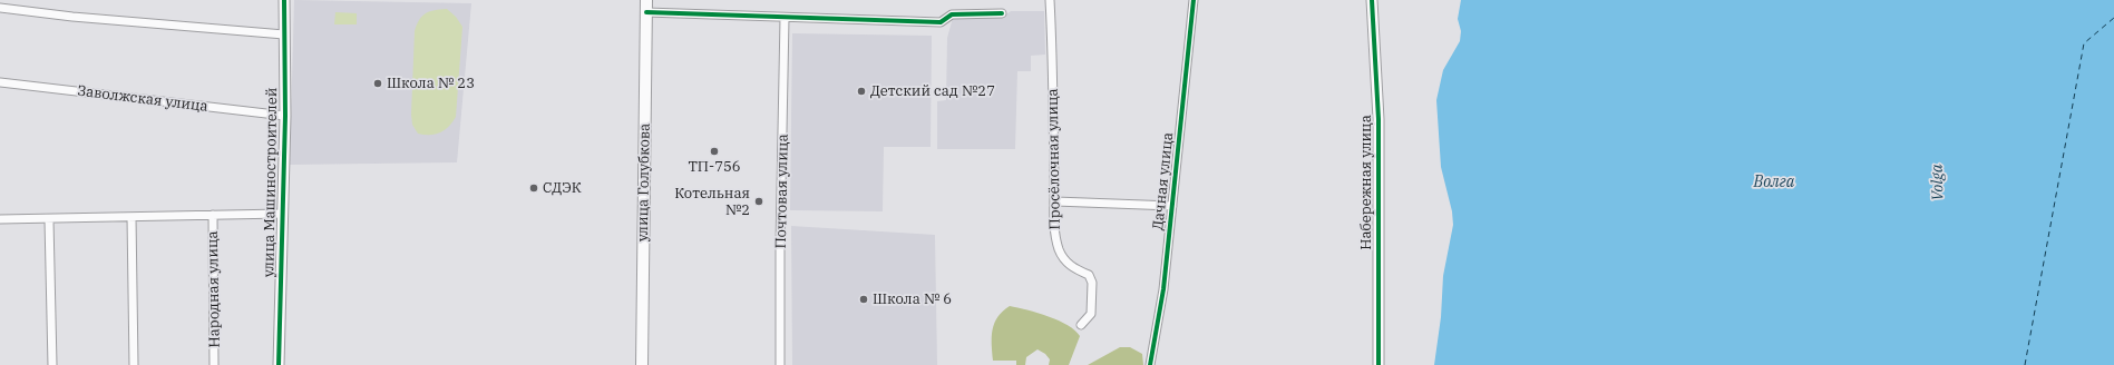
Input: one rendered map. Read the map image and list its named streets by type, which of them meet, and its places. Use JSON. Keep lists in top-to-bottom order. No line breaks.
{"streets":{"main road":["улица Голубкова"],"street":["Заволжская улица","Просёлочная улица","Дачная улица","улица Машиностроителей","Набережная улица","Почтовая улица","Народная улица"]},"crossings":[["Заволжская улица","улица Машиностроителей"],["улица Машиностроителей","Народная улица"]],"water":["Волга","Volga"],"places":["Школа № 23","Детский сад №27","ТП-756","СДЭК","Котельная №2","Школа № 6"]}
